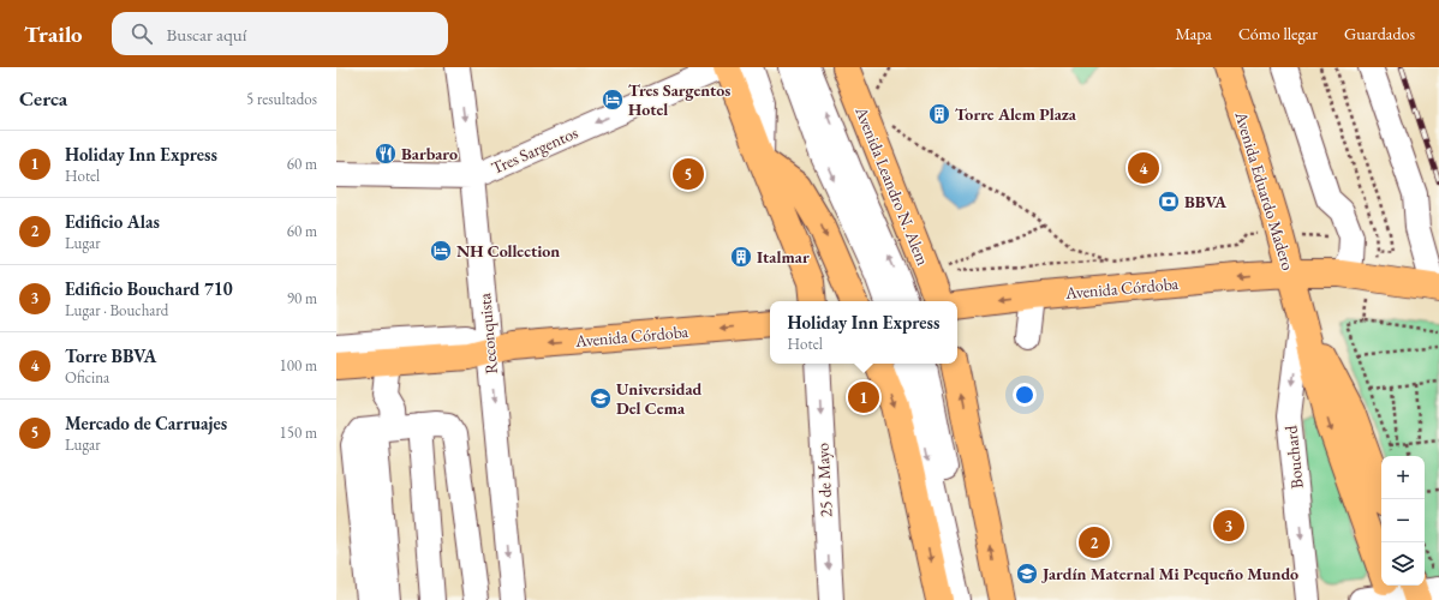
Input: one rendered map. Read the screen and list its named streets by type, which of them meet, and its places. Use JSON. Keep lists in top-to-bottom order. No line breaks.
{"streets":{"main road":["Avenida Leandro N. Alem","Avenida Eduardo Madero","Avenida Córdoba"],"street":["Tres Sargentos","Reconquista","Bouchard","25 de Mayo"]},"crossings":[["Tres Sargentos","Reconquista"],["Avenida Eduardo Madero","Avenida Córdoba"],["Avenida Eduardo Madero","Bouchard"],["Avenida Córdoba","Reconquista"]],"one_way":["Tres Sargentos","Avenida Córdoba","Bouchard"],"places":{"hotel":["Tres Sargentos Hotel","NH Collection"],"building":["Torre Alem Plaza","Italmar"],"restaurant":["Barbaro"],"bank":["BBVA"],"school or university":["Universidad Del Cema","Jardín Maternal Mi Pequeño Mundo"]},"page":{"header":"Trailo","search":"Buscar aquí","nav":["Mapa","Cómo llegar","Guardados"],"heading":["Cerca","5 resultados"],"list":[{"mark":"1","name":"Holiday Inn Express","note":"Hotel","value":"60 m"},{"mark":"2","name":"Edificio Alas","note":"Lugar","value":"60 m"},{"mark":"3","name":"Edificio Bouchard 710","note":"Lugar · Bouchard","value":"90 m"},{"mark":"4","name":"Torre BBVA","note":"Oficina","value":"100 m"},{"mark":"5","name":"Mercado de Carruajes","note":"Lugar","value":"150 m"}],"pins":["4","5","1","3","2"],"popup":["Holiday Inn Express","Hotel"],"map_buttons":["+","−"]}}
